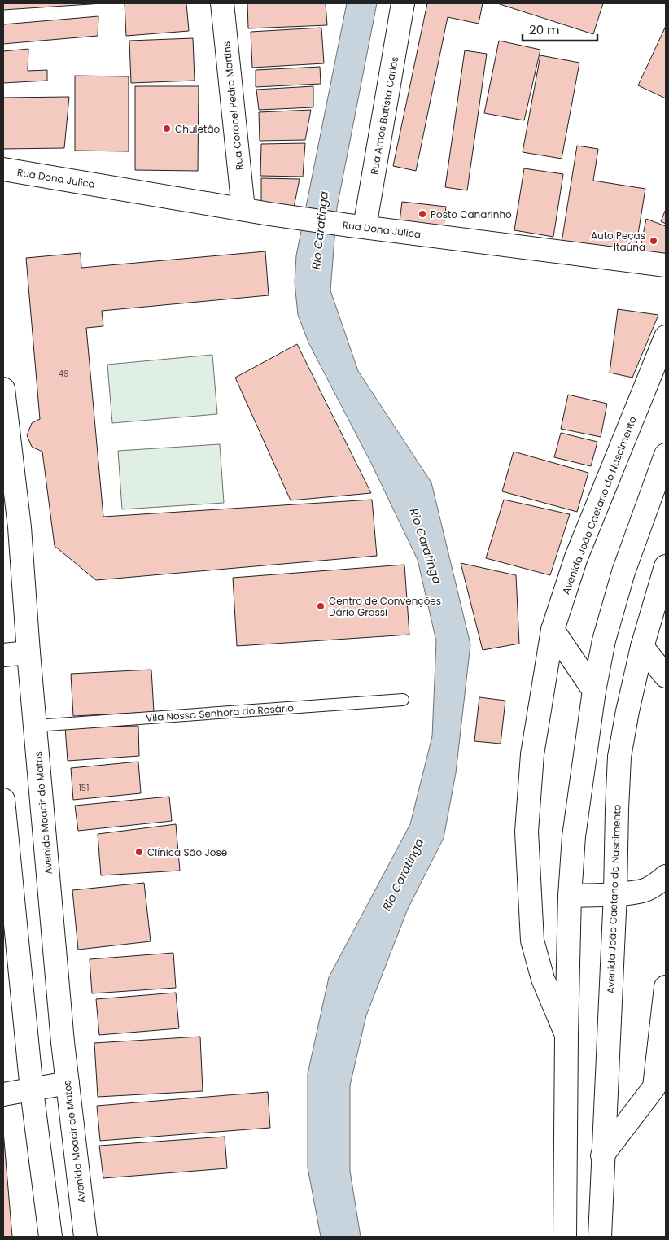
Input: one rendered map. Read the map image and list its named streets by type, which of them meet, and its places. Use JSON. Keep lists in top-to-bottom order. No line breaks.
{"streets":{"main road":["Rua Coronel Pedro Martins","Rua Amós Batista Carlos","Rua Dona Julica","Avenida João Caetano do Nascimento","Avenida Moacir de Matos"],"lane":["Vila Nossa Senhora do Rosário"]},"crossings":[["Rua Coronel Pedro Martins","Rua Dona Julica"],["Rua Amós Batista Carlos","Rua Dona Julica"],["Vila Nossa Senhora do Rosário","Avenida Moacir de Matos"]],"water":["Rio Caratinga"],"places":["Chuletão","Posto Canarinho","Auto Peças Itaúna","Centro de Convenções Dário Grossi","Clínica São José"],"house_numbers":["49","151"],"scale_bar":"20 m"}
